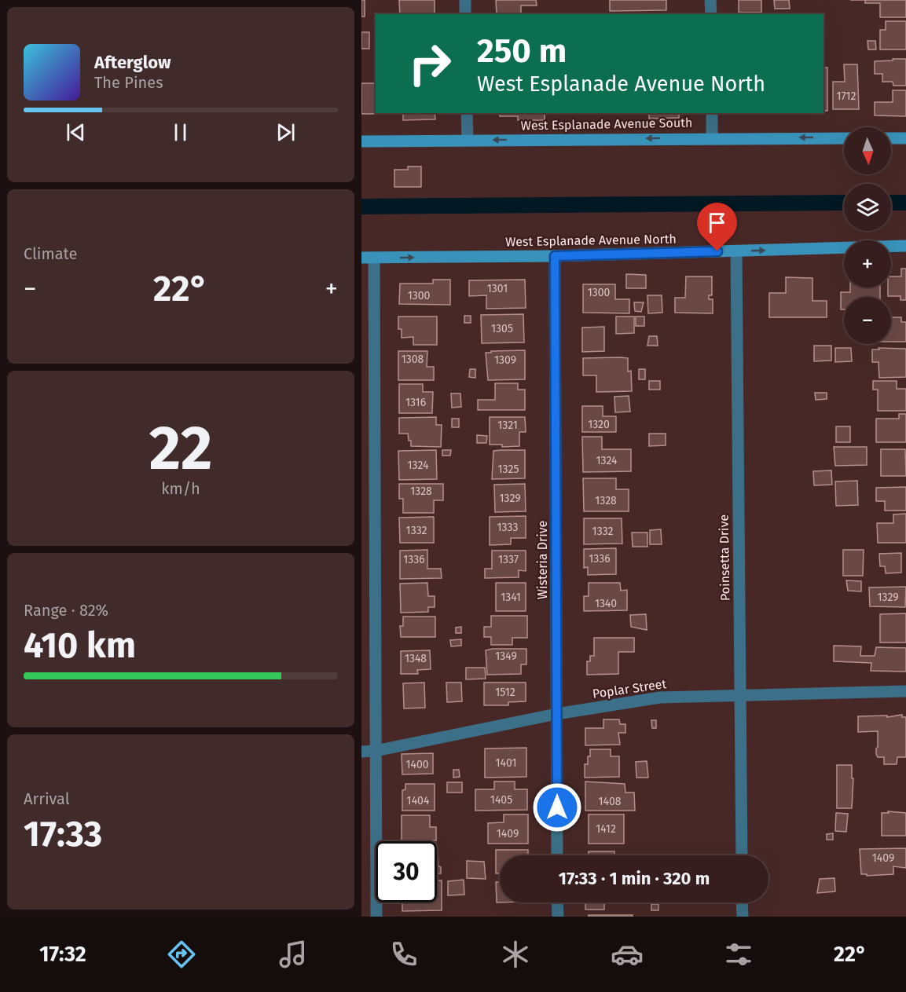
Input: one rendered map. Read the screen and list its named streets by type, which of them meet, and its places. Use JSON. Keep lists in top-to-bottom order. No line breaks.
{"streets":{"main road":["West Esplanade Avenue South","West Esplanade Avenue North"],"street":["Poinsetta Drive","Wisteria Drive","Poplar Street"]},"crossings":[["West Esplanade Avenue North","Poinsetta Drive"],["West Esplanade Avenue North","Wisteria Drive"],["Poinsetta Drive","Poplar Street"],["Wisteria Drive","Poplar Street"]],"one_way":["West Esplanade Avenue South","West Esplanade Avenue North"],"house_numbers":["1712","1301","1300","1300","1305","1308","1309","1316","1320","1321","1324","1324","1325","1328","1329","1328","1333","1332","1332","1336","1336","1337","1341","1329","1340","1349","1348","1512","1401","1400","1405","1404","1408","1412","1409","1409"],"north":"bottom","page":{"turn":["250 m","West Esplanade Avenue North"],"song":["Afterglow","The Pines"],"map_buttons":["+","−"],"tile":["Climate",["22","km/h"],["Range · 82%","410 km"],["Arrival","17:33"]],"heat":["−","22°","+"],"limit":"30","trip":"17:33 · 1 min · 320 m","tabs":["17:32","22°"]}}
